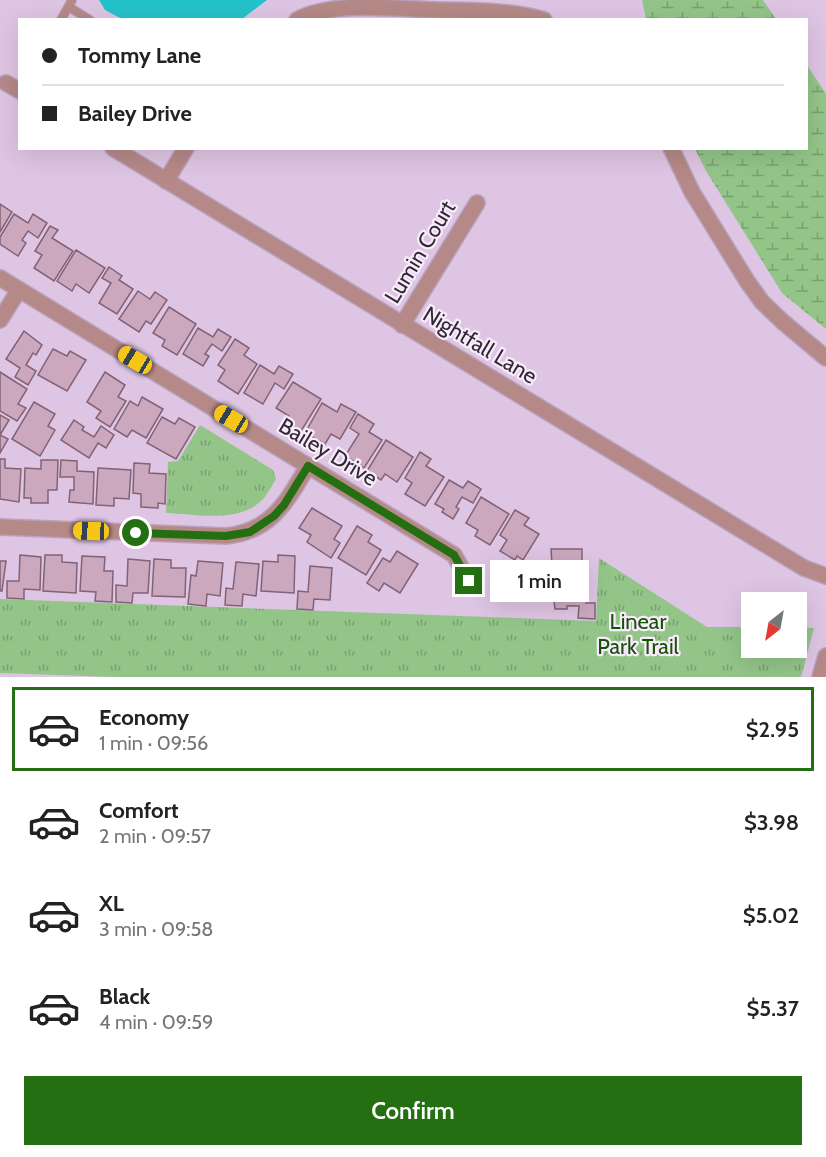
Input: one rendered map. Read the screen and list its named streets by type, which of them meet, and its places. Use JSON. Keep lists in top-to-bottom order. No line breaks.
{"streets":{"street":["Lumin Court","Nightfall Lane","Bailey Drive"]},"crossings":[["Lumin Court","Nightfall Lane"]],"parks":["Linear Park Trail"],"north":"bottom left","page":{"banner":["Tommy Lane","Bailey Drive"],"bubble":"1 min","list":[{"name":"Economy","note":"1 min · 09:56","value":"$2.95"},{"name":"Comfort","note":"2 min · 09:57","value":"$3.98"},{"name":"XL","note":"3 min · 09:58","value":"$5.02"},{"name":"Black","note":"4 min · 09:59","value":"$5.37"}],"buttons":"Confirm"}}
